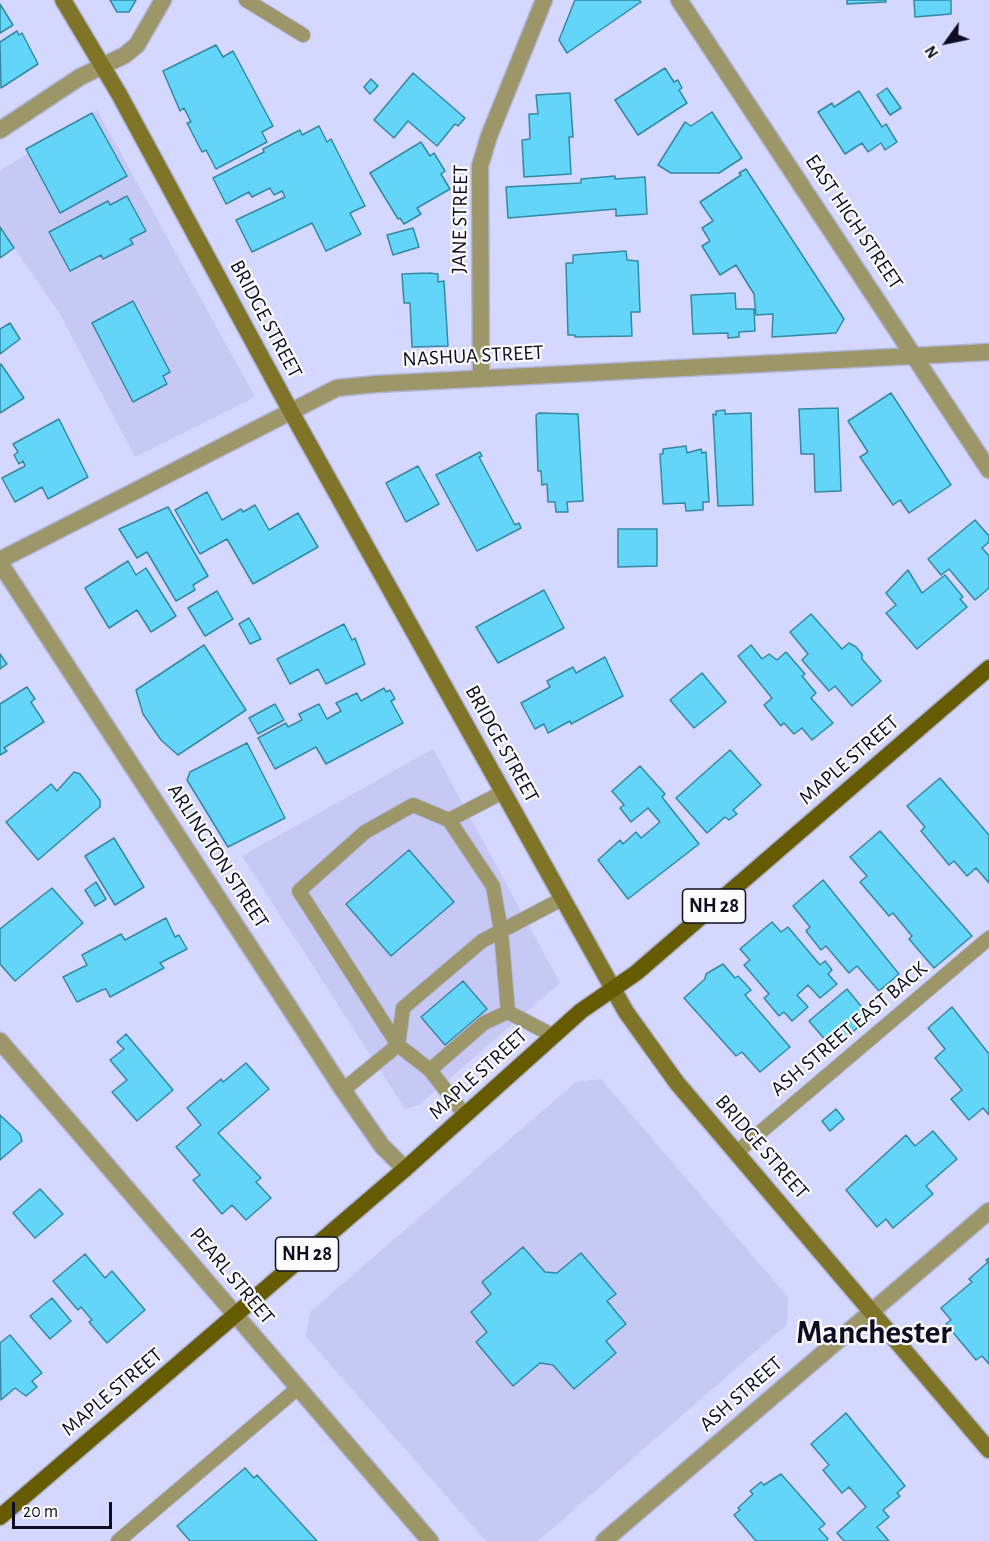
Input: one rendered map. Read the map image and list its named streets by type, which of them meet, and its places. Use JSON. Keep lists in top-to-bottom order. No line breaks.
{"streets":{"main road":["BRIDGE STREET","MAPLE STREET","NH 28"],"street":["JANE STREET","EAST HIGH STREET","NASHUA STREET","ARLINGTON STREET","PEARL STREET","ASH STREET"],"lane":["ASH STREET EAST BACK"]},"crossings":[["JANE STREET","NASHUA STREET"],["EAST HIGH STREET","NASHUA STREET"],["BRIDGE STREET","NASHUA STREET"],["BRIDGE STREET","MAPLE STREET"],["BRIDGE STREET","ASH STREET EAST BACK"],["BRIDGE STREET","ASH STREET"],["NASHUA STREET","ARLINGTON STREET"],["MAPLE STREET","ARLINGTON STREET"],["MAPLE STREET","PEARL STREET"]],"districts":["Manchester"],"scale_bar":"20 m","north":"bottom left"}
